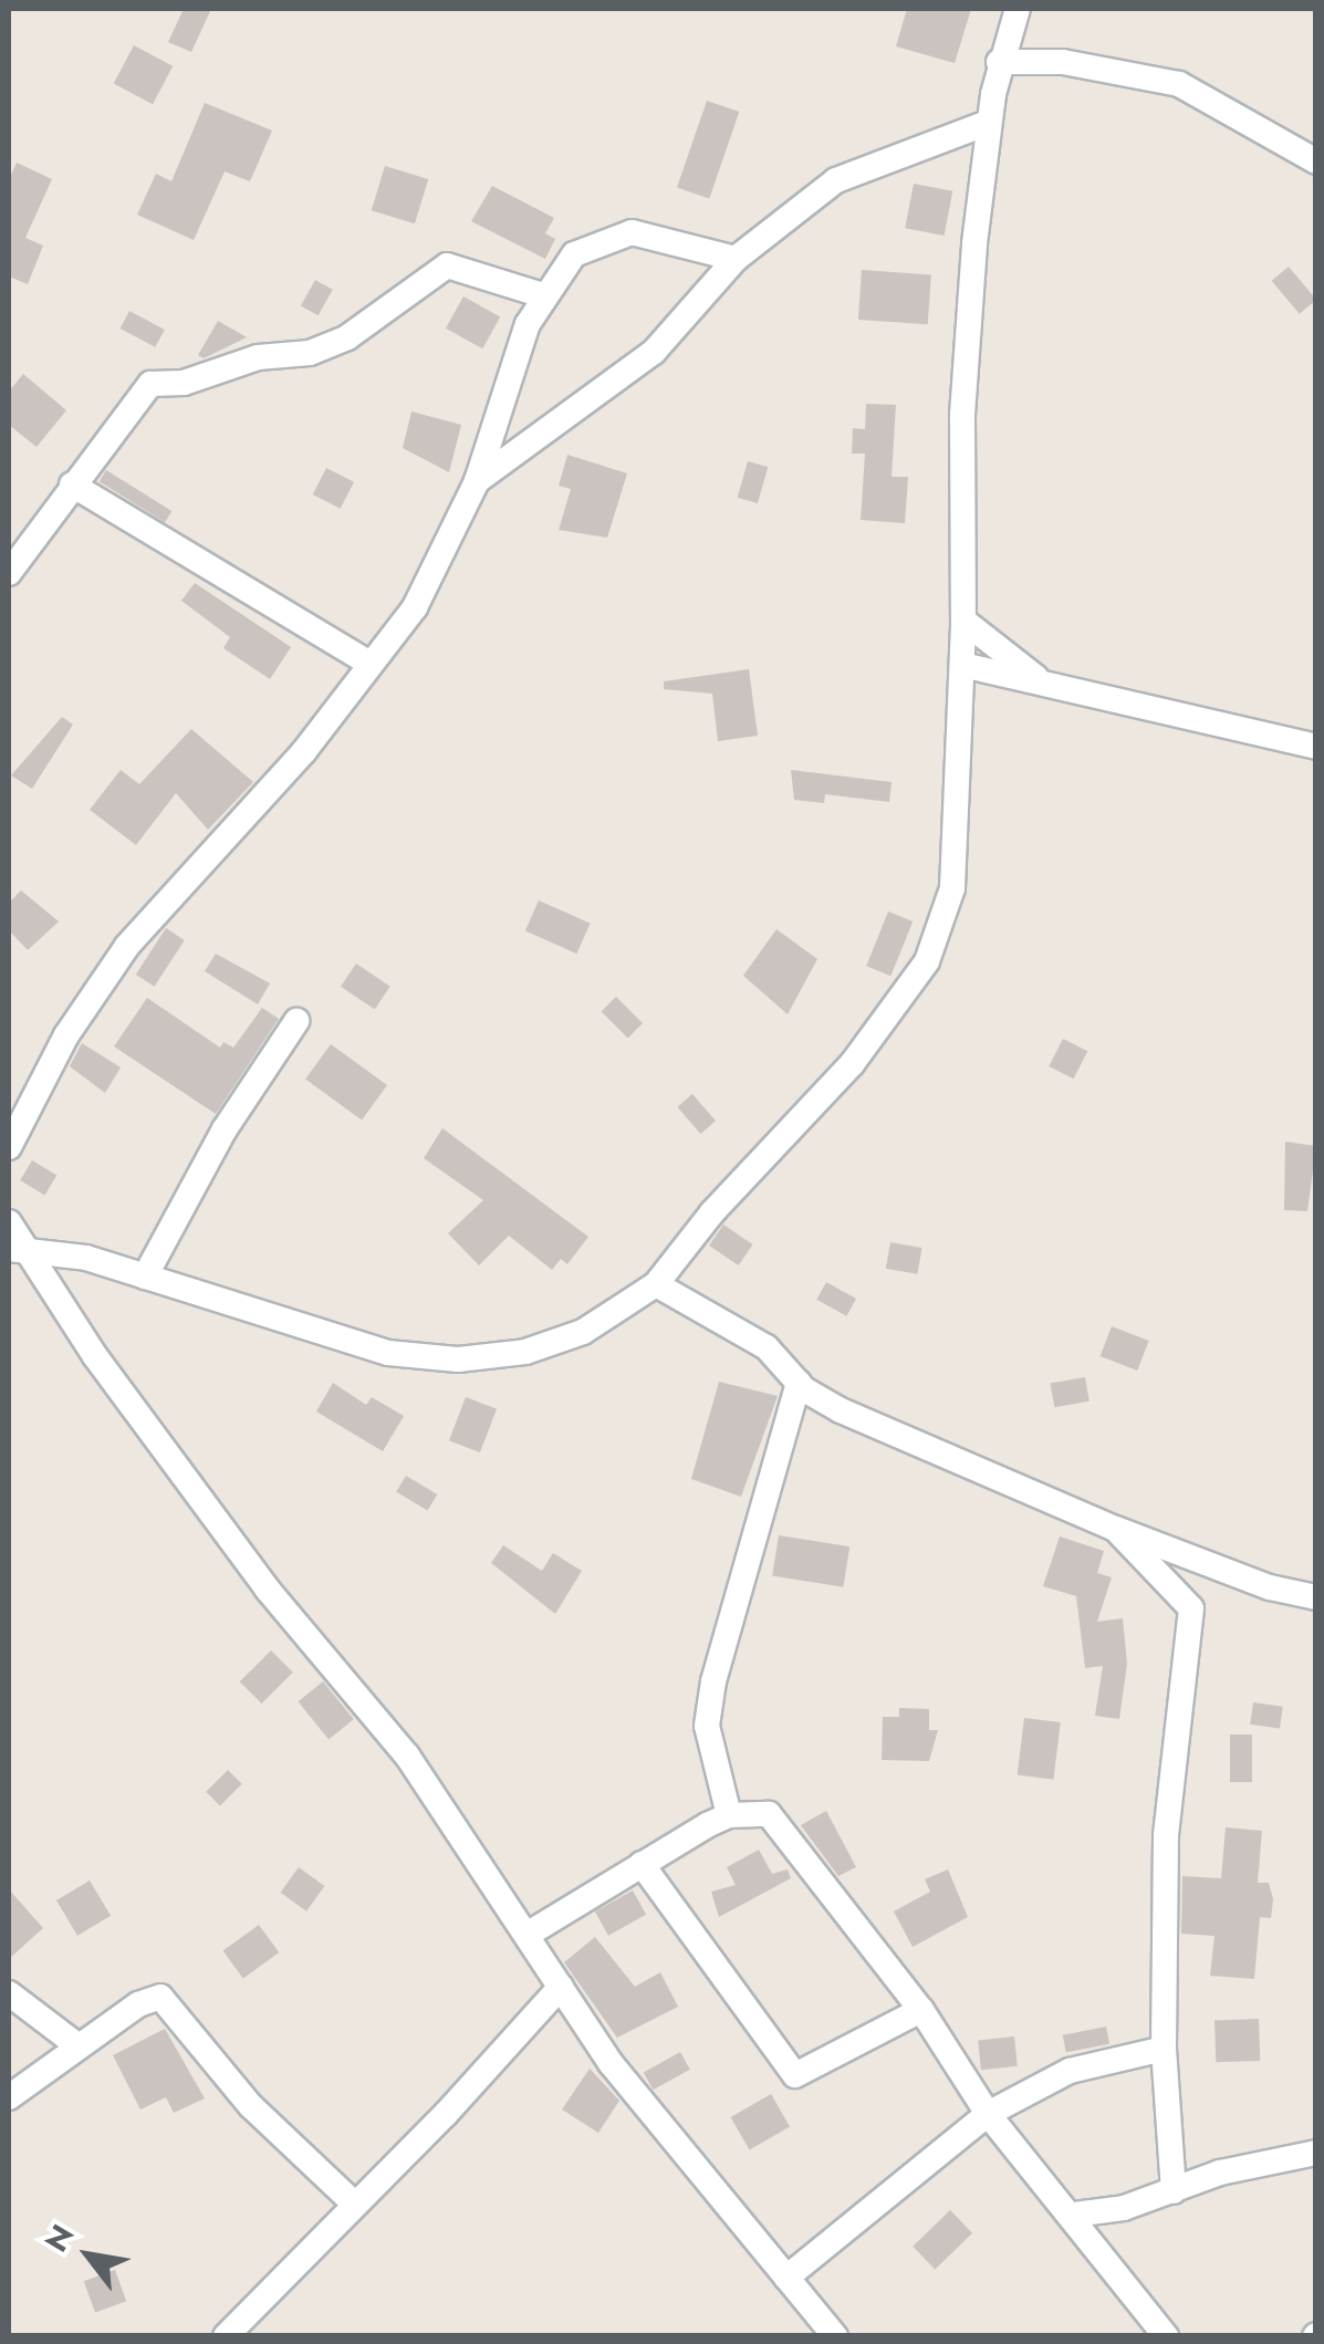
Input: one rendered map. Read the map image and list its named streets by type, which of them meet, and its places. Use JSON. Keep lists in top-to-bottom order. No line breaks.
{"north":"top left"}
